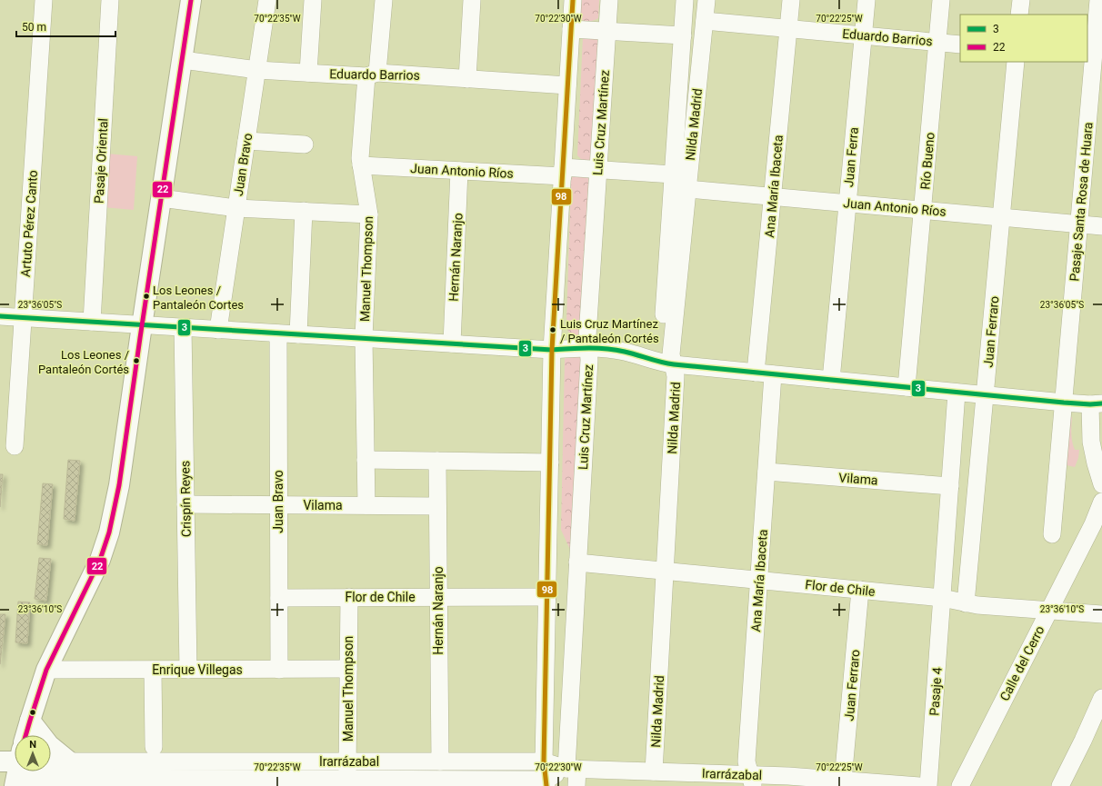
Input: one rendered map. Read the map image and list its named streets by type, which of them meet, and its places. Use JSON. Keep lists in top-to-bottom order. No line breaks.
{"streets":{"street":["Eduardo Barrios","Luis Cruz Martínez","Nilda Madrid","Juan Ferra","Pasaje Oriental","Río Bueno","Juan Bravo","Juan Antonio Ríos","Ana María Ibaceta","Pasaje Santa Rosa de Huara","Artuto Pérez Canto","Hernán Naranjo","Manuel Thompson","Juan Ferraro","Vilama","Crispín Reyes","Flor de Chile","Calle del Cerro","Enrique Villegas","Pasaje 4","Irarrázabal"]},"crossings":[["Eduardo Barrios","Nilda Madrid"],["Eduardo Barrios","Juan Ferra"],["Eduardo Barrios","Río Bueno"],["Eduardo Barrios","Juan Bravo"],["Eduardo Barrios","Ana María Ibaceta"],["Eduardo Barrios","Manuel Thompson"],["Luis Cruz Martínez","Juan Antonio Ríos"],["Luis Cruz Martínez","Flor de Chile"],["Luis Cruz Martínez","Irarrázabal"],["Nilda Madrid","Juan Antonio Ríos"],["Nilda Madrid","Flor de Chile"],["Nilda Madrid","Irarrázabal"],["Juan Ferra","Juan Antonio Ríos"],["Río Bueno","Juan Antonio Ríos"],["Juan Bravo","Vilama"],["Juan Bravo","Flor de Chile"],["Juan Bravo","Enrique Villegas"],["Juan Antonio Ríos","Ana María Ibaceta"],["Juan Antonio Ríos","Pasaje Santa Rosa de Huara"],["Juan Antonio Ríos","Hernán Naranjo"],["Juan Antonio Ríos","Manuel Thompson"],["Juan Antonio Ríos","Juan Ferraro"],["Ana María Ibaceta","Vilama"],["Ana María Ibaceta","Flor de Chile"],["Ana María Ibaceta","Irarrázabal"],["Hernán Naranjo","Vilama"],["Hernán Naranjo","Flor de Chile"],["Hernán Naranjo","Irarrázabal"],["Manuel Thompson","Vilama"],["Manuel Thompson","Flor de Chile"],["Manuel Thompson","Enrique Villegas"],["Manuel Thompson","Irarrázabal"],["Juan Ferraro","Flor de Chile"],["Juan Ferraro","Irarrázabal"],["Vilama","Crispín Reyes"],["Crispín Reyes","Enrique Villegas"],["Flor de Chile","Calle del Cerro"],["Flor de Chile","Pasaje 4"]],"places":["Los Leones / Pantaleón Cortes","Luis Cruz Martínez / Pantaleón Cortés","Los Leones / Pantaleón Cortés"],"lines":["transit line 22","transit line 98","transit line 3"],"legend":["3","22"],"scale_bar":"50 m","north":"top","coordinates":["70°22'35\"W","70°22'30\"W","70°22'25\"W","23°36'05\"S","23°36'10\"S"]}
